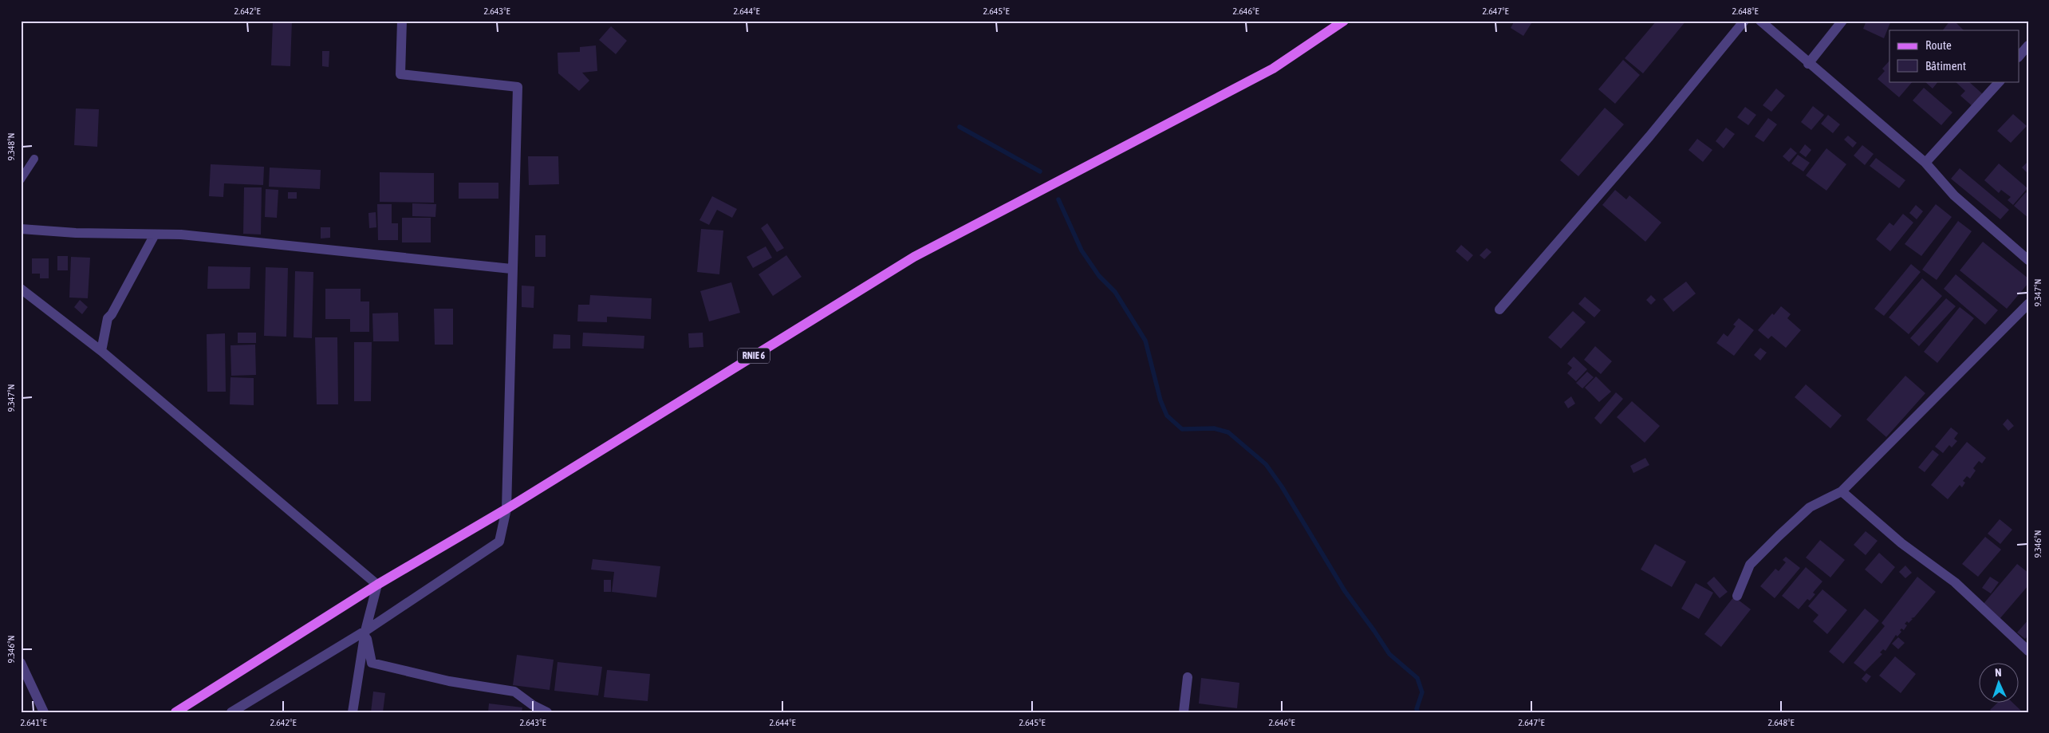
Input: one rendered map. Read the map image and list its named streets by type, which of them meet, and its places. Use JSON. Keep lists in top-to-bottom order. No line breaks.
{"streets":{"main road":["RNIE 6"]},"legend":["Route","Bâtiment"],"north":"top","coordinates":["2.642°E","2.643°E","2.644°E","2.645°E","2.646°E","2.647°E","2.648°E","9.348°N","9.347°N","9.346°N","2.641°E"]}
